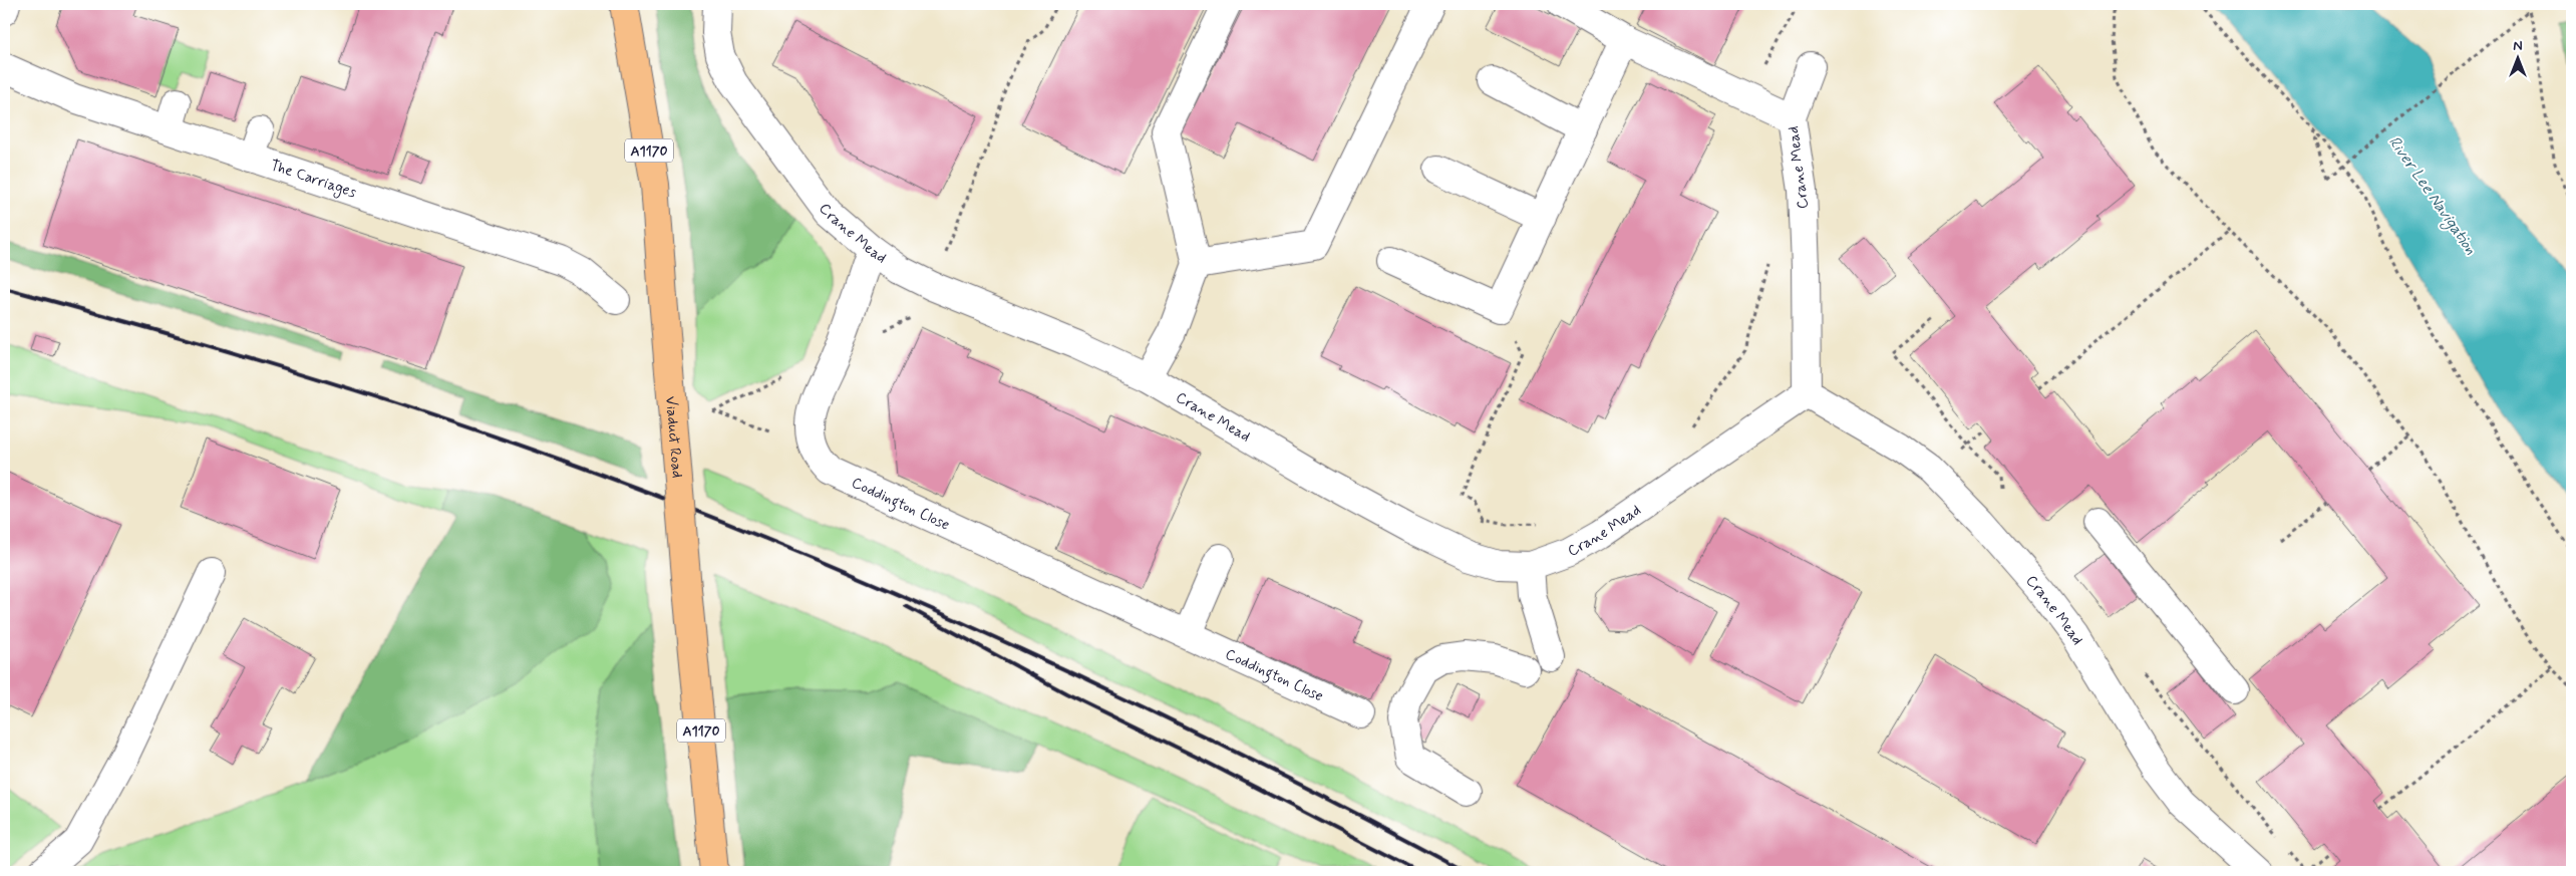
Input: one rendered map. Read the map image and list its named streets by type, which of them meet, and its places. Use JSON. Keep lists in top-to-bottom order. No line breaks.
{"streets":{"main road":["A1170","Viaduct Road"],"street":["Crane Mead","The Carriages","Coddington Close"]},"crossings":[["Crane Mead","Coddington Close"]],"water":["River Lee Navigation"],"north":"top"}
